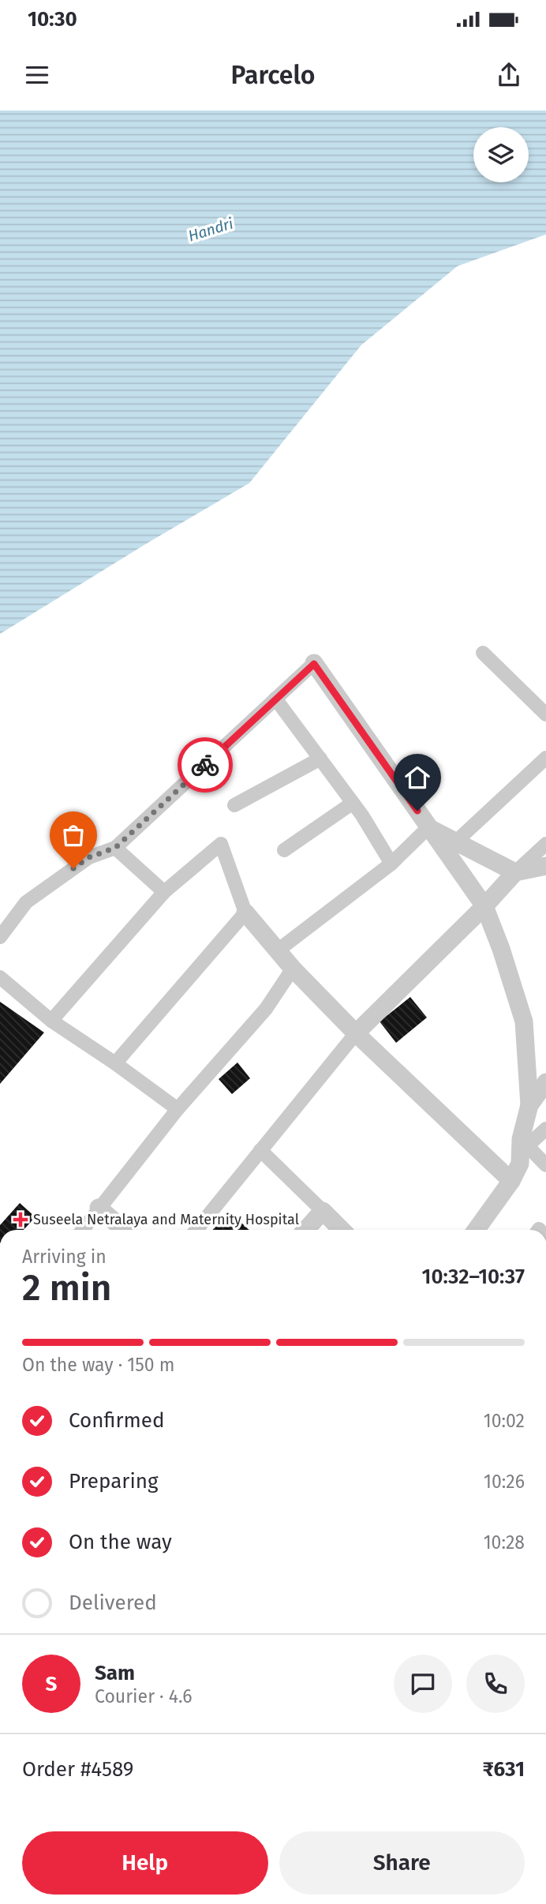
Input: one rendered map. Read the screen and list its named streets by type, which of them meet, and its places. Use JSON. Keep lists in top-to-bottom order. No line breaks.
{"water":["Handri"],"places":{"health":["Suseela Netralaya and Maternity Hospital"]},"page":{"status":"10:30","header":"Parcelo","heading":["2 min","Arriving in","10:32–10:37"],"panel":["Sam","Courier · 4.6","Order #4589","₹631"],"bar":"On the way · 150 m","list":[["Confirmed","10:02"],["Preparing","10:26"],["On the way","10:28"],"Delivered"],"round":"S","buttons":["Help","Share"]}}
